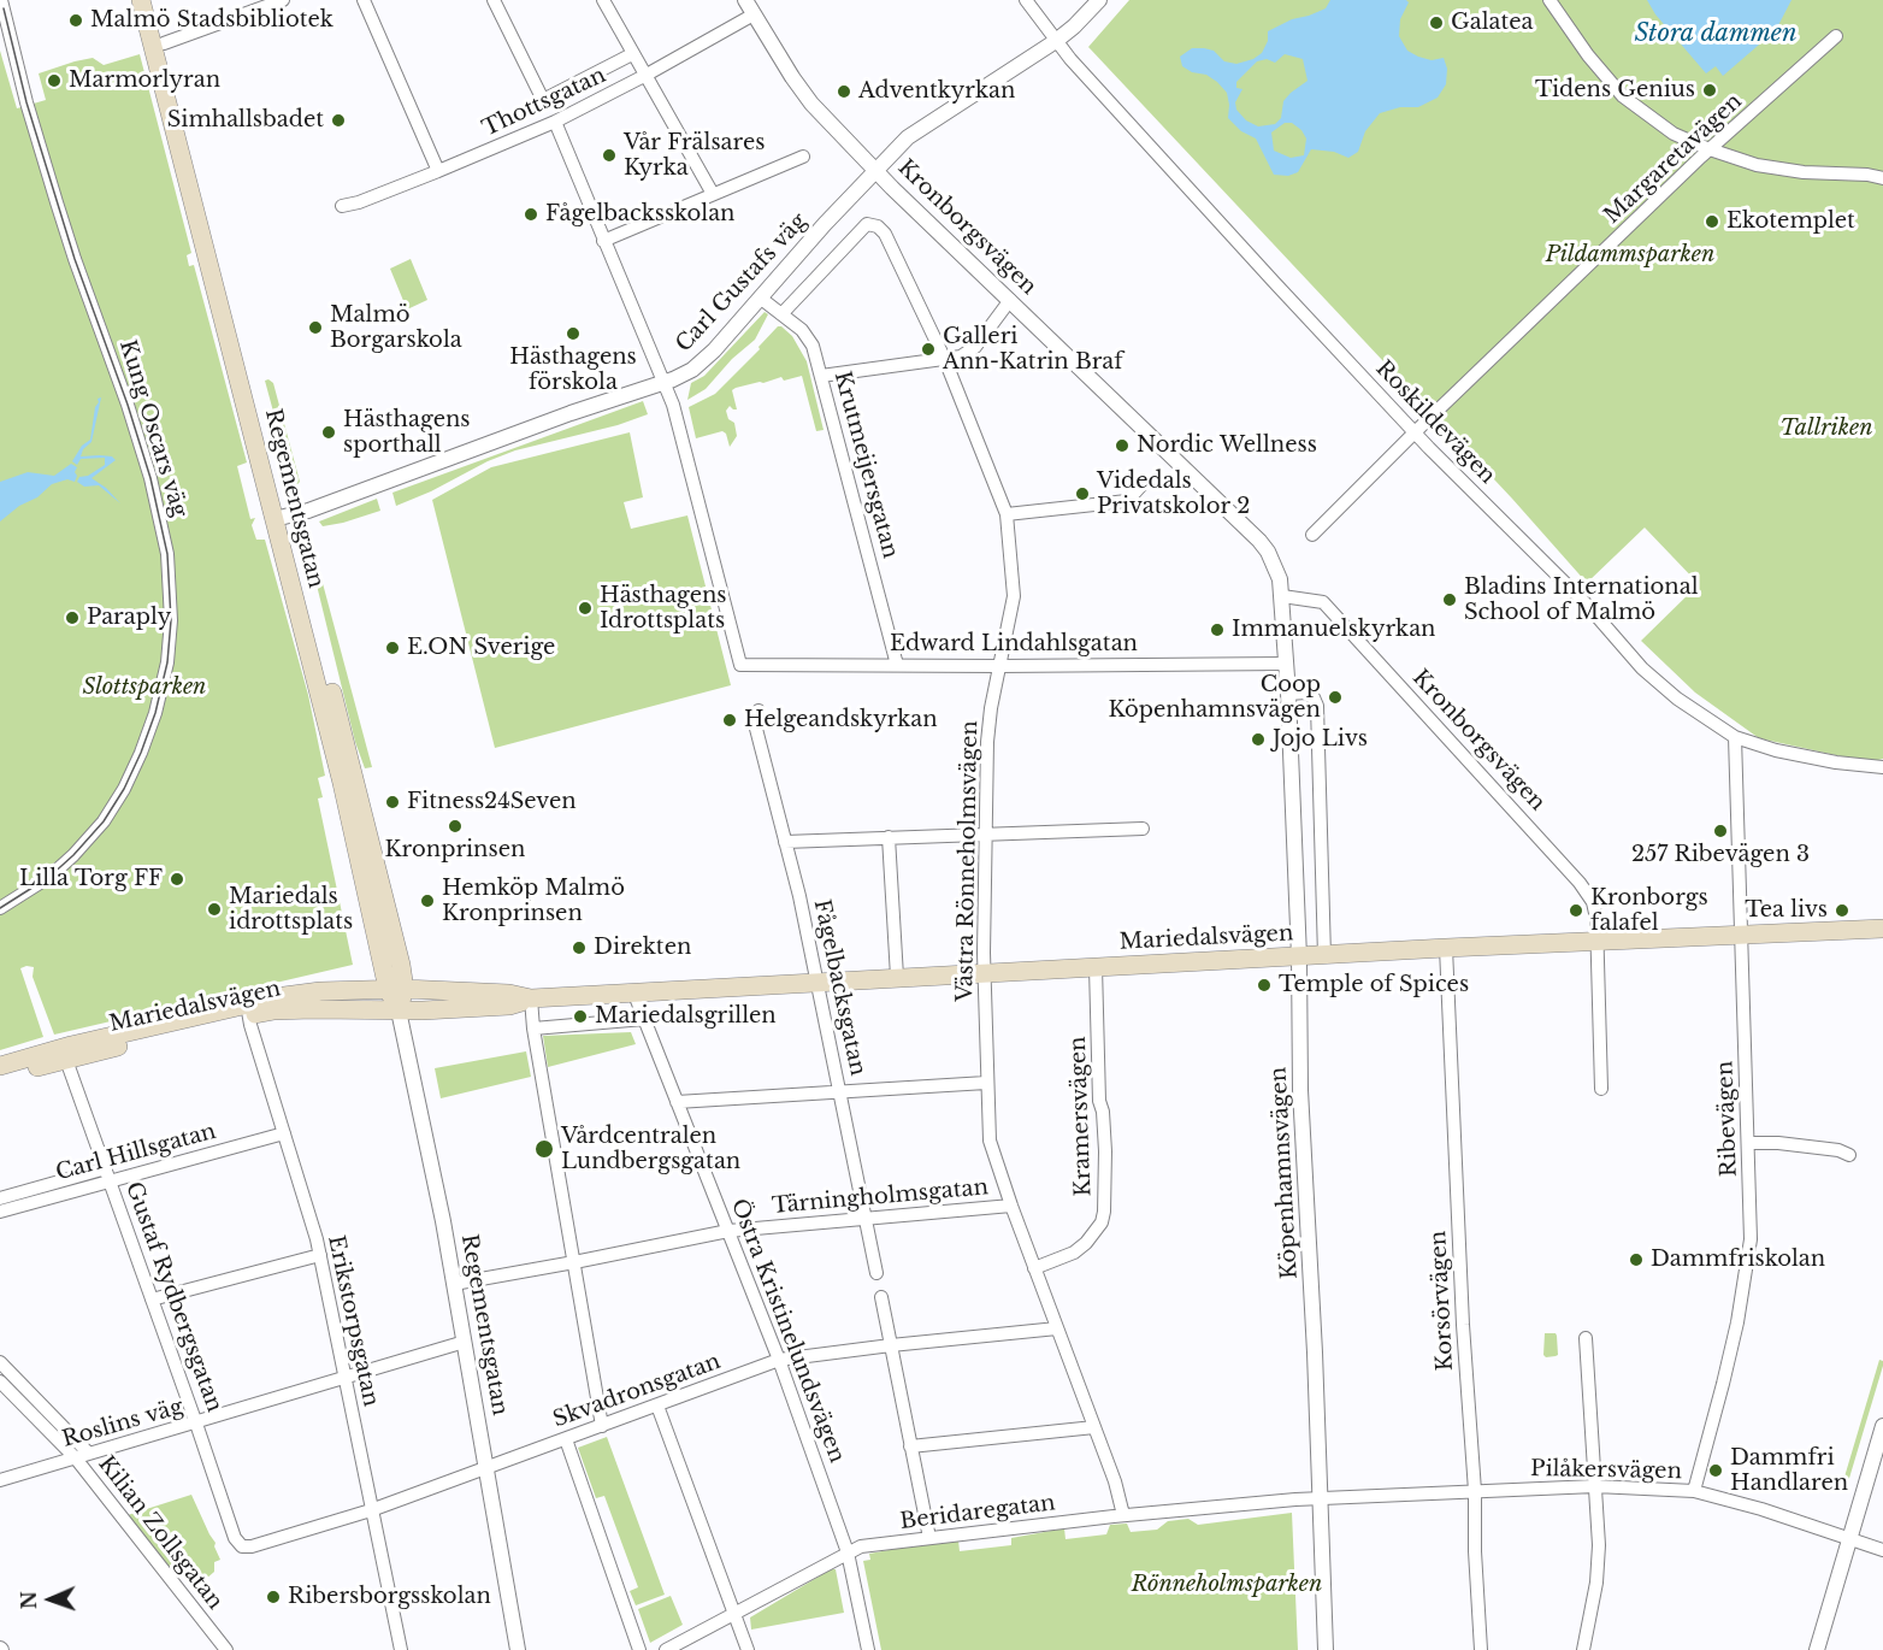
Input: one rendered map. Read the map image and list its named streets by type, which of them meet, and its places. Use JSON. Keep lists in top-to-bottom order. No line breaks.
{"streets":{"main road":["Regementsgatan","Mariedalsvägen"],"street":["Thottsgatan","Margaretavägen","Kronborgsvägen","Carl Gustafs väg","Roskildevägen","Kung Oscars väg","Krutmeijersgatan","Edward Lindahlsgatan","Västra Rönneholmsvägen","Fågelbacksgatan","Kramersvägen","Ribevägen","Carl Hillsgatan","Köpenhamnsvägen","Tärningholmsgatan","Gustaf Rydbergsgatan","Korsörvägen","Erikstorpsgatan","Östra Kristinelundsvägen","Skvadronsgatan","Roslins väg","Pilåkersvägen","Beridaregatan","Kilian Zollsgatan"]},"crossings":[["Thottsgatan","Kronborgsvägen"],["Margaretavägen","Roskildevägen"],["Kronborgsvägen","Carl Gustafs väg"],["Kronborgsvägen","Mariedalsvägen"],["Kronborgsvägen","Köpenhamnsvägen"],["Carl Gustafs väg","Roskildevägen"],["Carl Gustafs väg","Krutmeijersgatan"],["Carl Gustafs väg","Regementsgatan"],["Carl Gustafs väg","Edward Lindahlsgatan"],["Roskildevägen","Ribevägen"],["Krutmeijersgatan","Edward Lindahlsgatan"],["Krutmeijersgatan","Västra Rönneholmsvägen"],["Regementsgatan","Mariedalsvägen"],["Regementsgatan","Tärningholmsgatan"],["Regementsgatan","Skvadronsgatan"],["Regementsgatan","Roslins väg"],["Edward Lindahlsgatan","Västra Rönneholmsvägen"],["Edward Lindahlsgatan","Köpenhamnsvägen"],["Västra Rönneholmsvägen","Mariedalsvägen"],["Västra Rönneholmsvägen","Kramersvägen"],["Västra Rönneholmsvägen","Tärningholmsgatan"],["Västra Rönneholmsvägen","Skvadronsgatan"],["Västra Rönneholmsvägen","Beridaregatan"],["Mariedalsvägen","Fågelbacksgatan"],["Mariedalsvägen","Kramersvägen"],["Mariedalsvägen","Ribevägen"],["Mariedalsvägen","Köpenhamnsvägen"],["Mariedalsvägen","Gustaf Rydbergsgatan"],["Mariedalsvägen","Korsörvägen"],["Mariedalsvägen","Erikstorpsgatan"],["Mariedalsvägen","Östra Kristinelundsvägen"],["Fågelbacksgatan","Tärningholmsgatan"],["Ribevägen","Pilåkersvägen"],["Carl Hillsgatan","Gustaf Rydbergsgatan"],["Carl Hillsgatan","Erikstorpsgatan"],["Köpenhamnsvägen","Pilåkersvägen"],["Köpenhamnsvägen","Beridaregatan"],["Tärningholmsgatan","Östra Kristinelundsvägen"],["Gustaf Rydbergsgatan","Skvadronsgatan"],["Gustaf Rydbergsgatan","Roslins väg"],["Korsörvägen","Pilåkersvägen"],["Erikstorpsgatan","Skvadronsgatan"],["Erikstorpsgatan","Roslins väg"],["Östra Kristinelundsvägen","Skvadronsgatan"],["Östra Kristinelundsvägen","Beridaregatan"],["Roslins väg","Kilian Zollsgatan"],["Pilåkersvägen","Beridaregatan"]],"water":["Stora dammen"],"parks":["Pildammsparken","Tallriken","Slottsparken","Rönneholmsparken"],"places":["Malmö Stadsbibliotek","Galatea","Marmorlyran","Tidens Genius","Adventkyrkan","Simhallsbadet","Vår Frälsares Kyrka","Fågelbacksskolan","Ekotemplet","Malmö Borgarskola","Hästhagens förskola","Galleri Ann-Katrin Braf","Hästhagens sporthall","Nordic Wellness","Videdals Privatskolor 2","Bladins International School of Malmö","Hästhagens Idrottsplats","Paraply","Immanuelskyrkan","E.ON Sverige","Coop Köpenhamnsvägen","Helgeandskyrkan","Jojo Livs","Fitness24Seven","Kronprinsen","257 Ribevägen 3","Lilla Torg FF","Hemköp Malmö Kronprinsen","Mariedals idrottsplats","Kronborgs falafel","Tea livs","Direkten","Temple of Spices","Mariedalsgrillen","Vårdcentralen Lundbergsgatan","Dammfriskolan","Dammfri Handlaren","Ribersborgsskolan"],"north":"left"}
